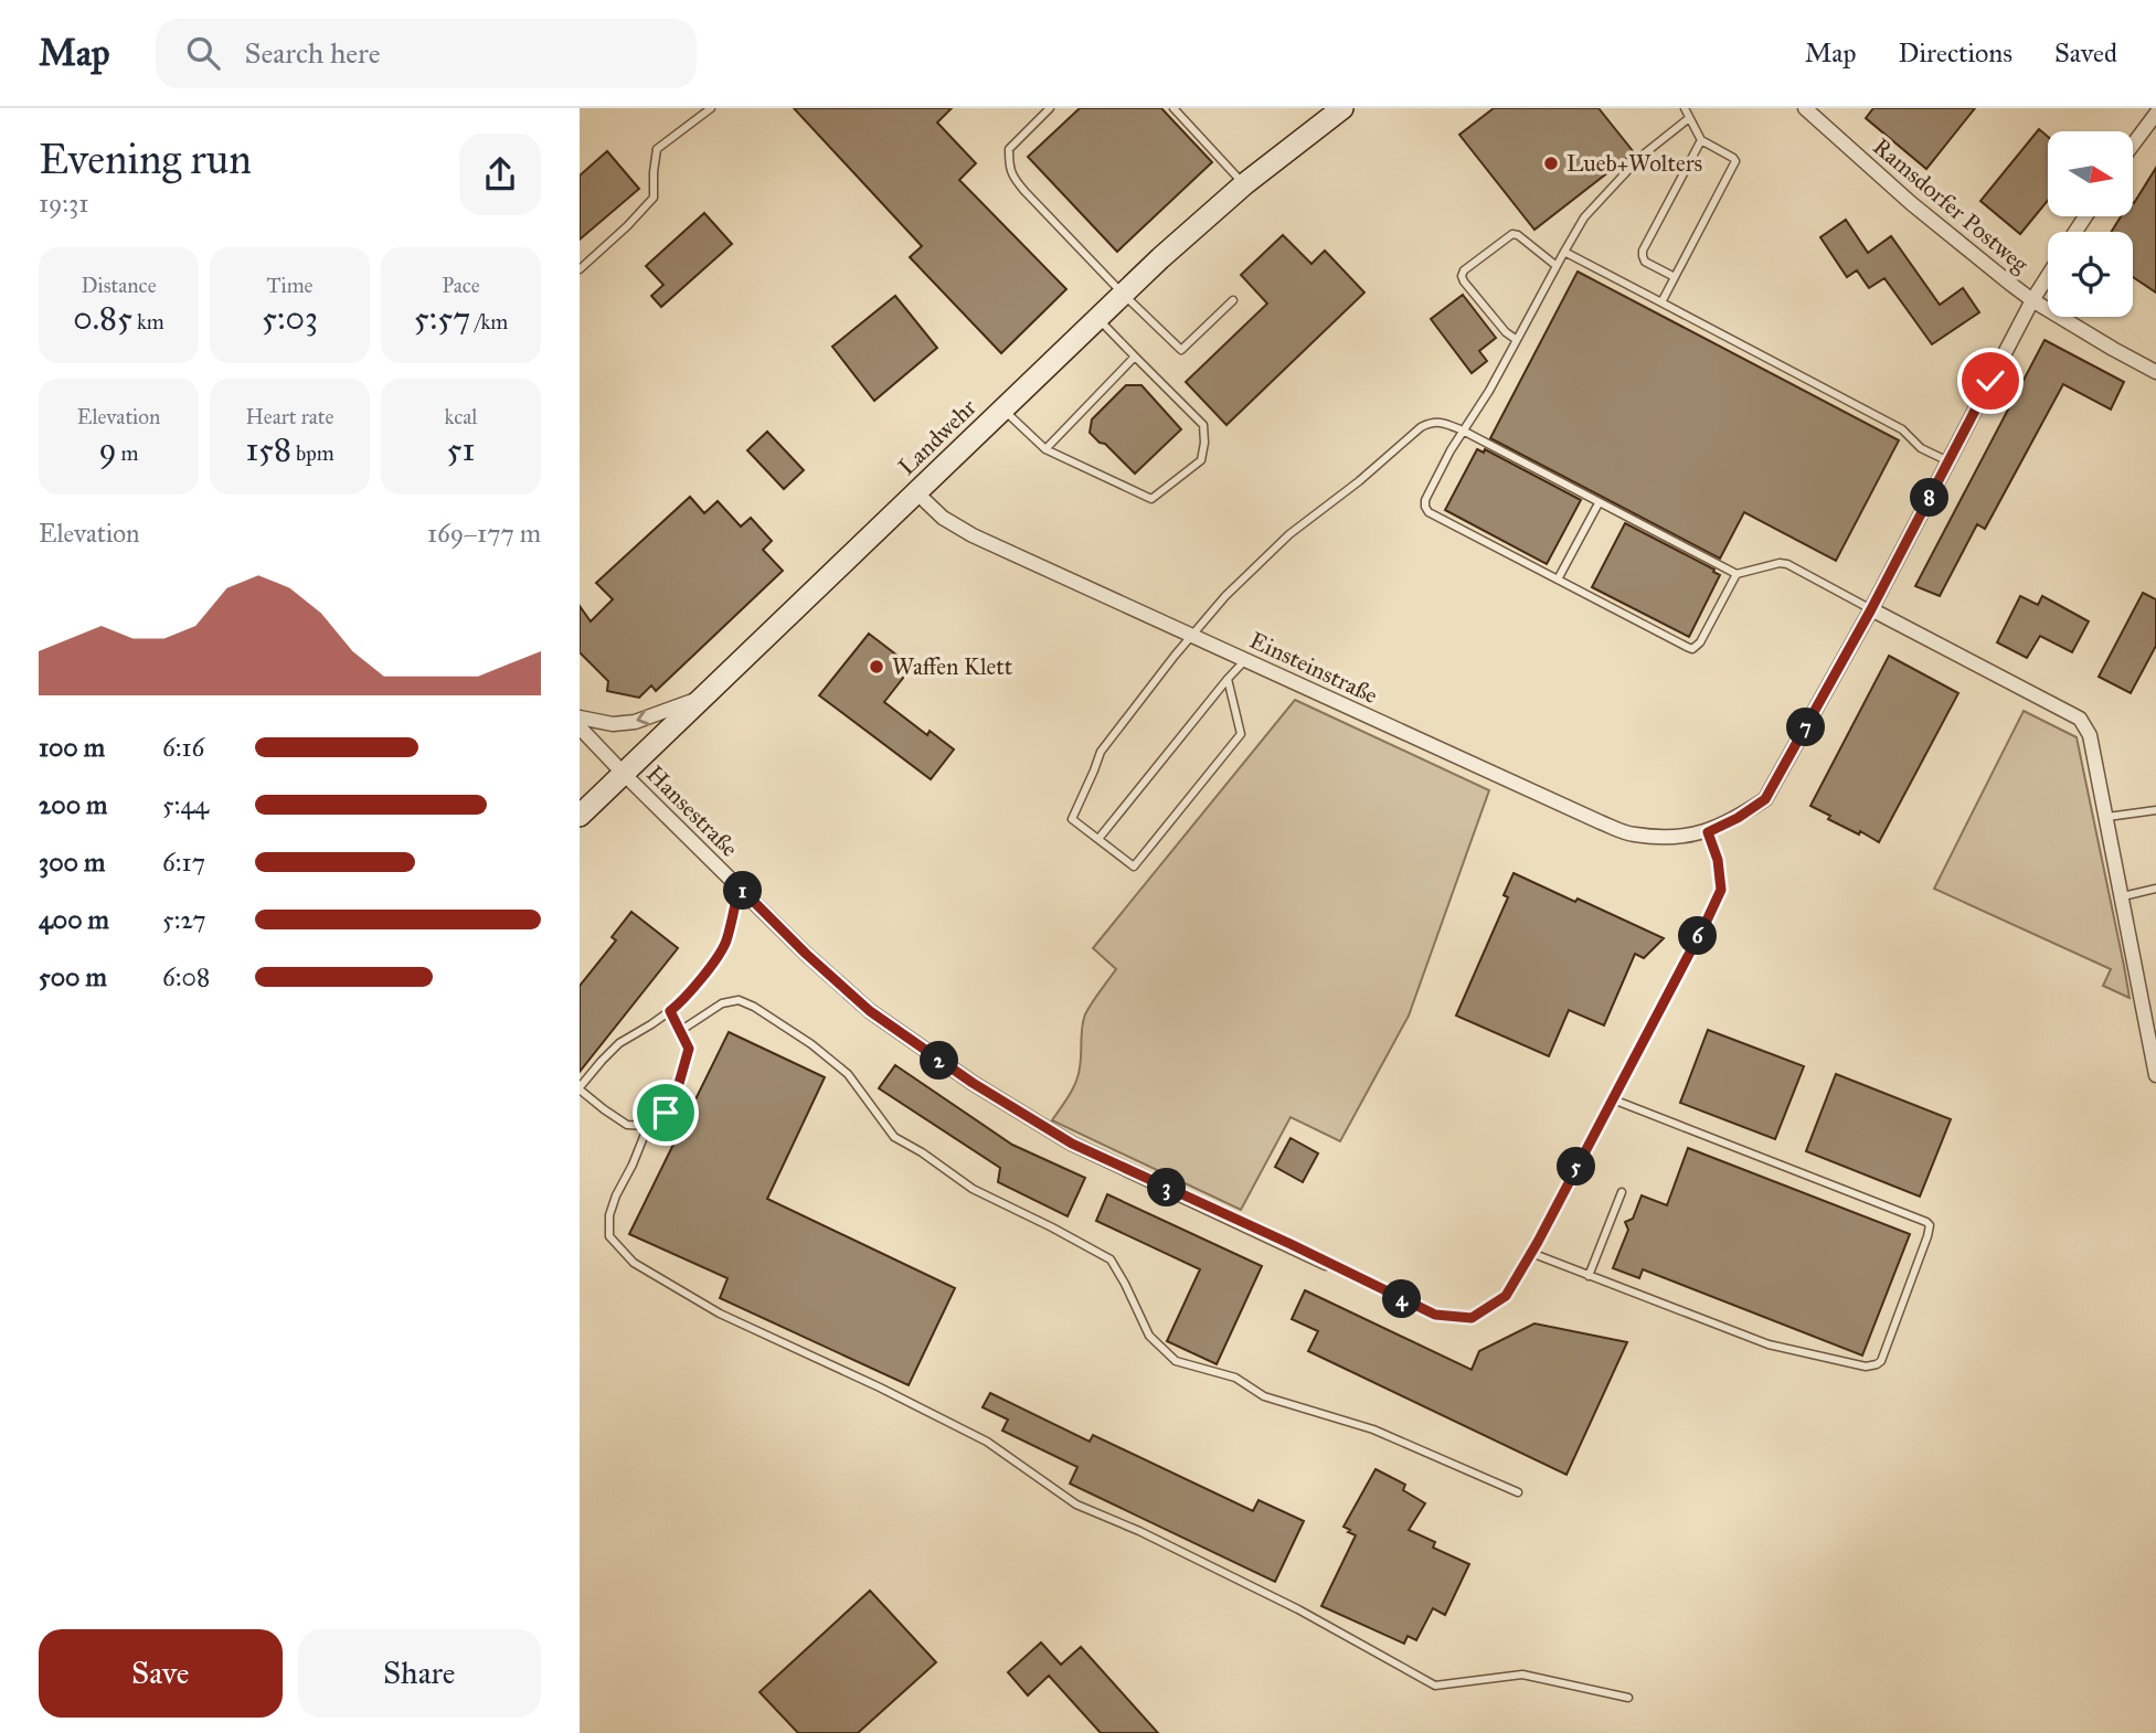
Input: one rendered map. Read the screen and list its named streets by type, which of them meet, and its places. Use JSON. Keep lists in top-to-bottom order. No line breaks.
{"streets":{"main road":["Landwehr"],"street":["Ramsdorfer Postweg","Einsteinstraße","Hansestraße"]},"crossings":[["Ramsdorfer Postweg","Einsteinstraße"],["Landwehr","Einsteinstraße"],["Landwehr","Hansestraße"]],"places":["Lueb+Wolters","Waffen Klett"],"north":"right","page":{"header":"Map","search":"Search here","nav":["Map","Directions","Saved"],"heading":["Evening run","19:31"],"stats":[["Distance","0.85 km"],["Time","5:03"],["Pace","5:57 /km"],["Elevation","9 m"],["Heart rate","158 bpm"],["kcal","51"]],"pins":["8","7","1","6","2","5","3","4"],"chart":["Elevation","169–177 m"],"list":[{"name":"100 m","note":"6:16"},{"name":"200 m","note":"5:44"},{"name":"300 m","note":"6:17"},{"name":"400 m","note":"5:27"},{"name":"500 m","note":"6:08"}],"buttons":["Save","Share"]}}
